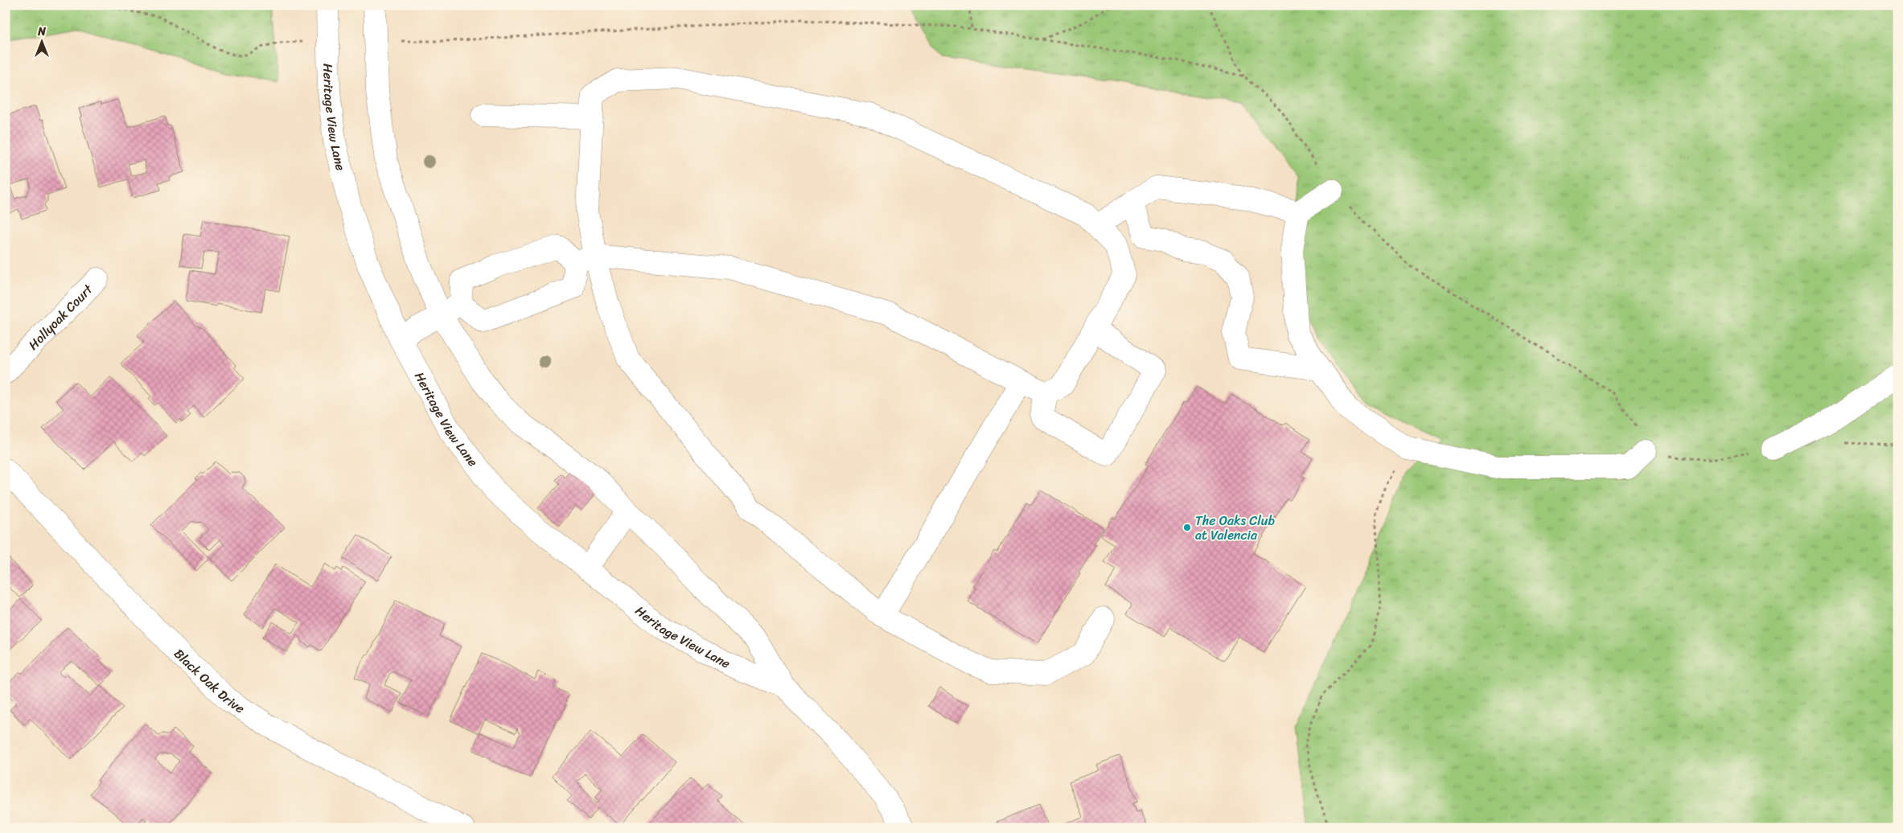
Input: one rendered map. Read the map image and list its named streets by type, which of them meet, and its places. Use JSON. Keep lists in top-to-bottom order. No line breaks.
{"streets":{"street":["Heritage View Lane","Hollyoak Court","Black Oak Drive"]},"places":["The Oaks Club at Valencia"],"north":"top"}
